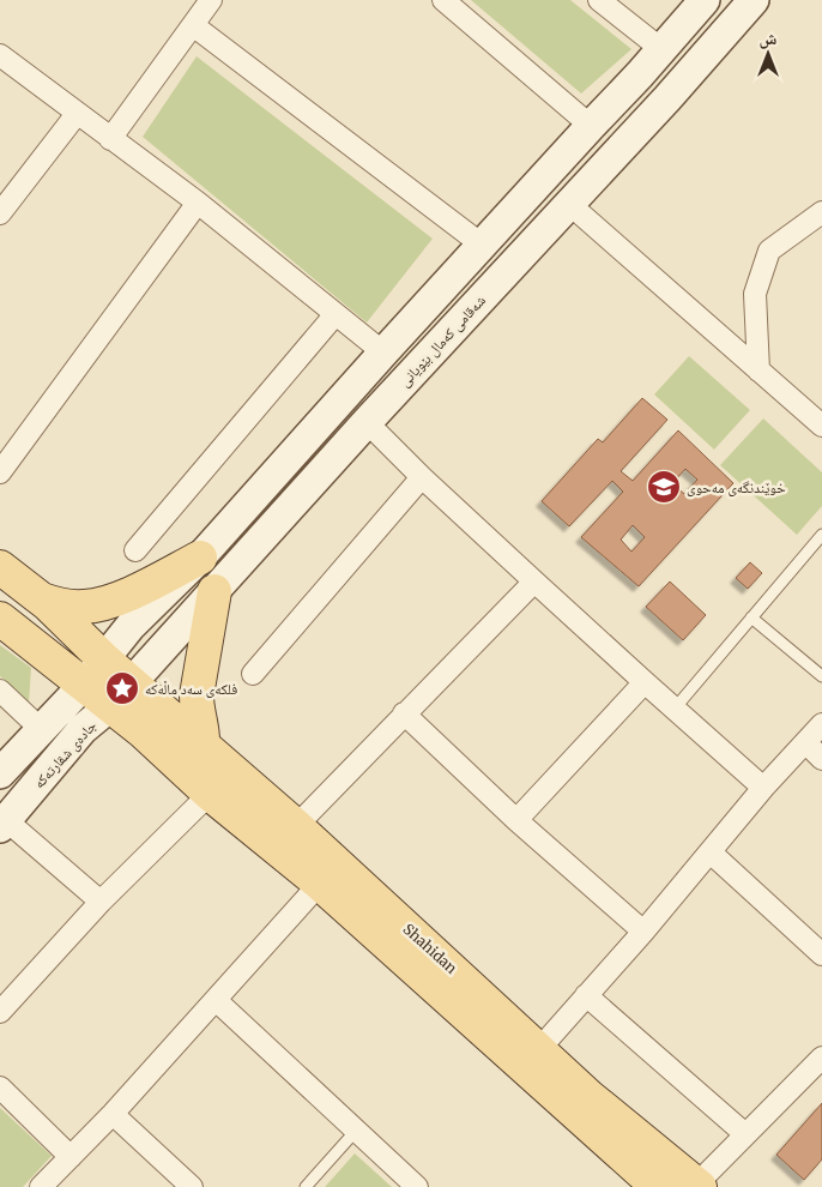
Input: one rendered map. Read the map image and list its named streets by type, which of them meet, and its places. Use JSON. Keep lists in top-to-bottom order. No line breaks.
{"streets":{"main road":["شەقامی کەمال بێویانی","جادەی شقارتەکە","Shahidan"]},"crossings":[["شەقامی کەمال بێویانی","جادەی شقارتەکە"],["شەقامی کەمال بێویانی","Shahidan"],["جادەی شقارتەکە","Shahidan"]],"places":{"school or university":["خوێندنگەی مەحوی"],"place":["فلکەی سەد ماڵەکە"]},"north":"top"}
